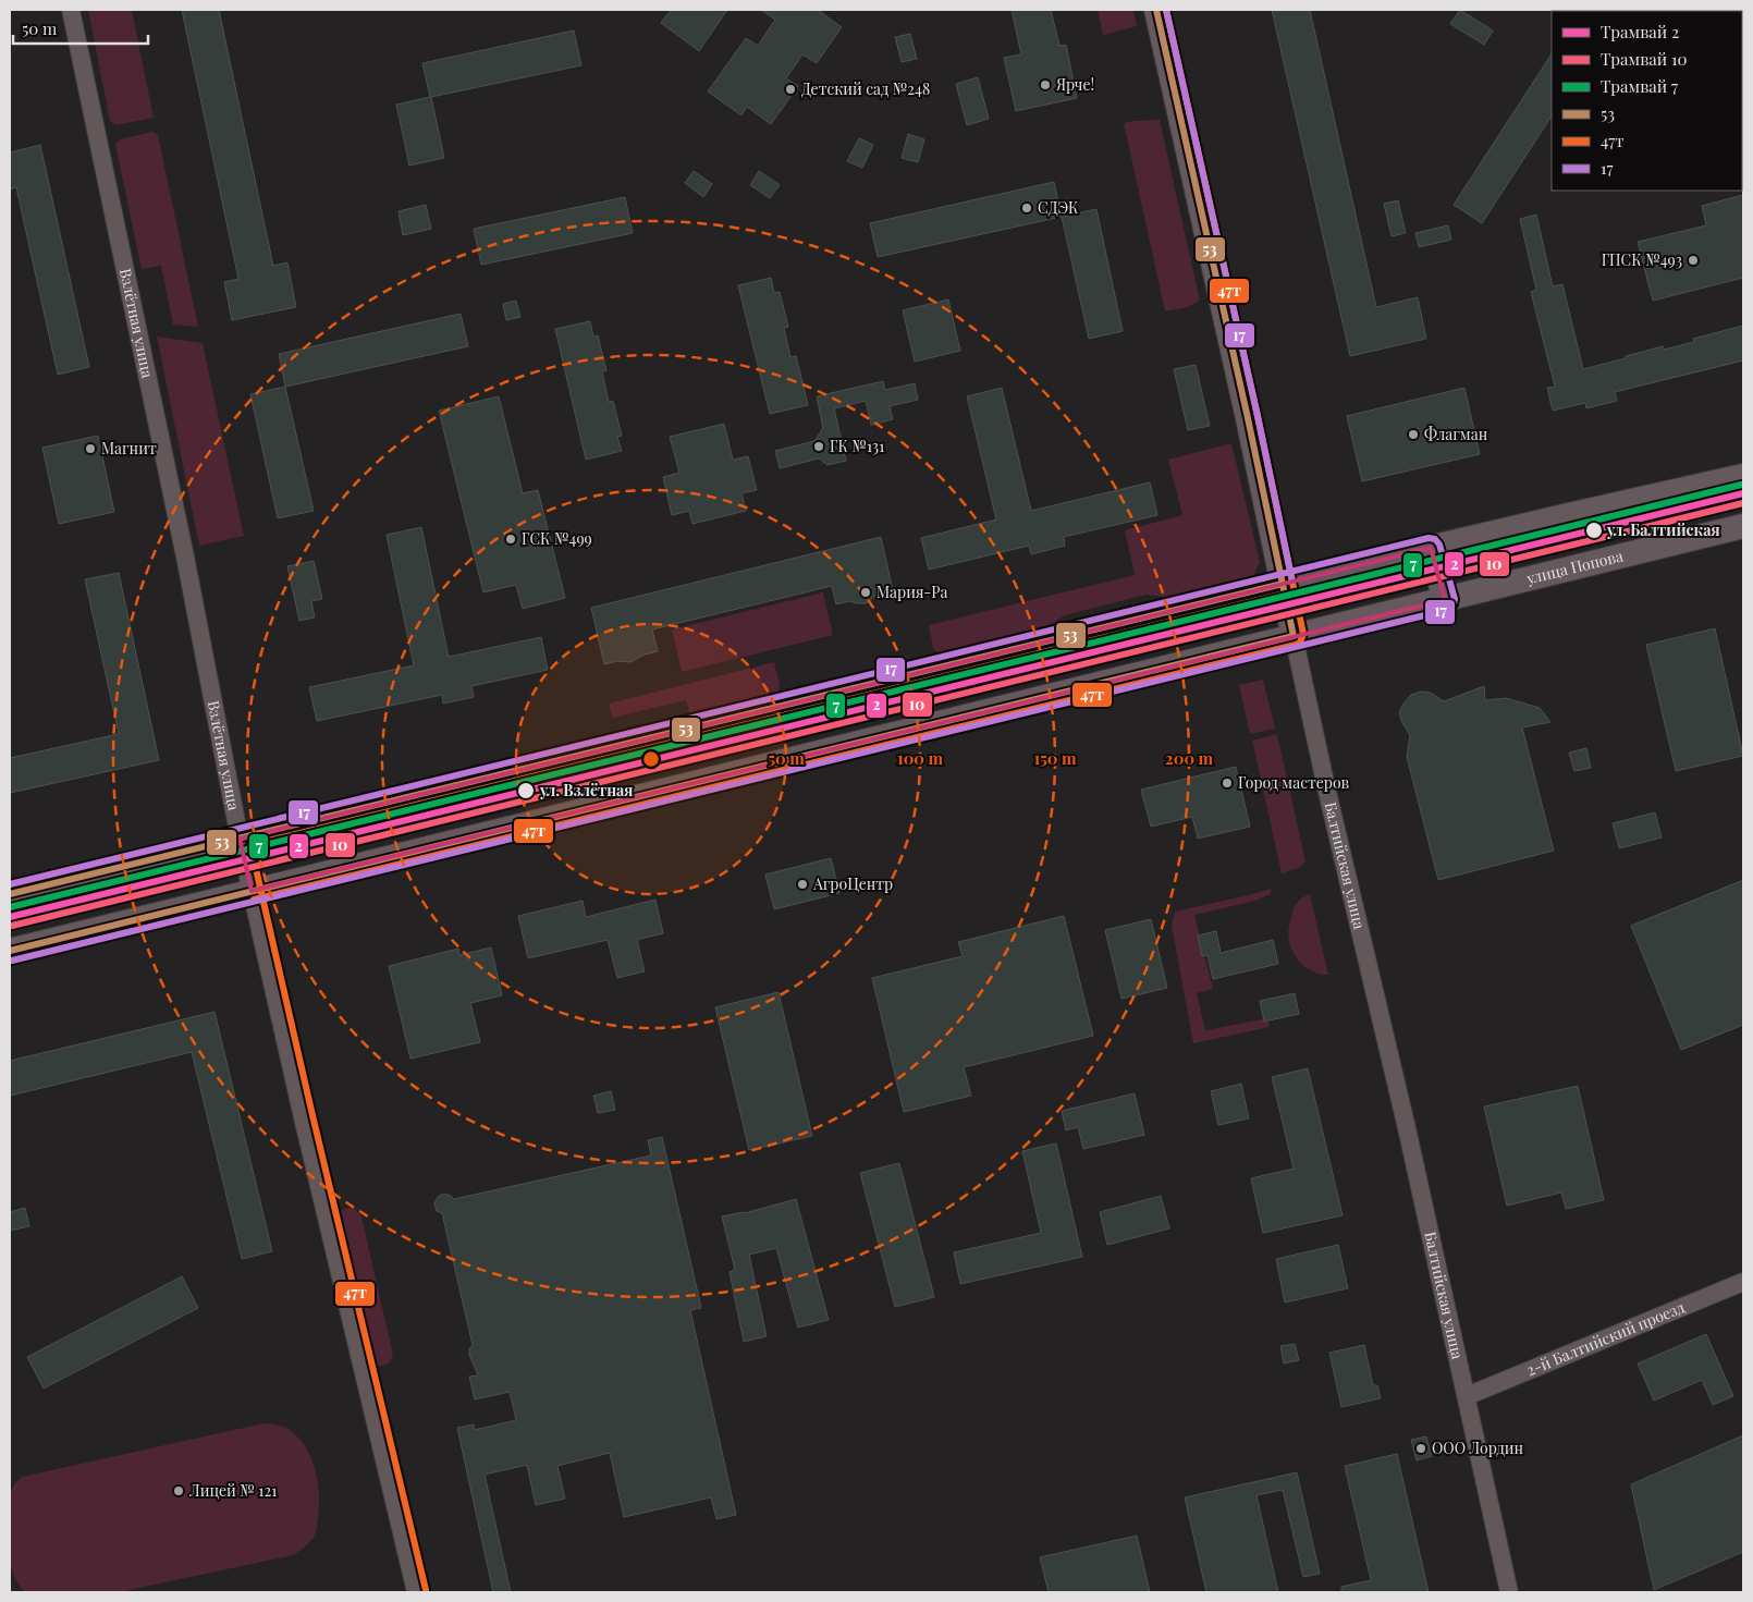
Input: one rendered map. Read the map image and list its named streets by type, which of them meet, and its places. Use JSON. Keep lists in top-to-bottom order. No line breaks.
{"streets":{"main road":["улица Попова","Балтийская улица"],"street":["Взлётная улица","2-й Балтийский проезд"]},"crossings":[["Взлётная улица","улица Попова"],["улица Попова","Балтийская улица"],["Балтийская улица","2-й Балтийский проезд"]],"places":["Ярче!","Детский сад №248","СДЭК","ГПСК №493","Флагман","ГК №131","Магнит","ул. Балтийская","ГСК №499","Мария-Ра","Город мастеров","ул. Взлётная","АгроЦентр","ООО Лордин","Лицей № 121"],"lines":["transit line 53","transit line 47т","transit line 17","tram line 7","tram line 2","tram line 10"],"legend":["Трамвай 2","Трамвай 10","Трамвай 7","53","47т","17"],"scale_bar":"50 m","rings":["50 m","100 m","150 m","200 m"]}
